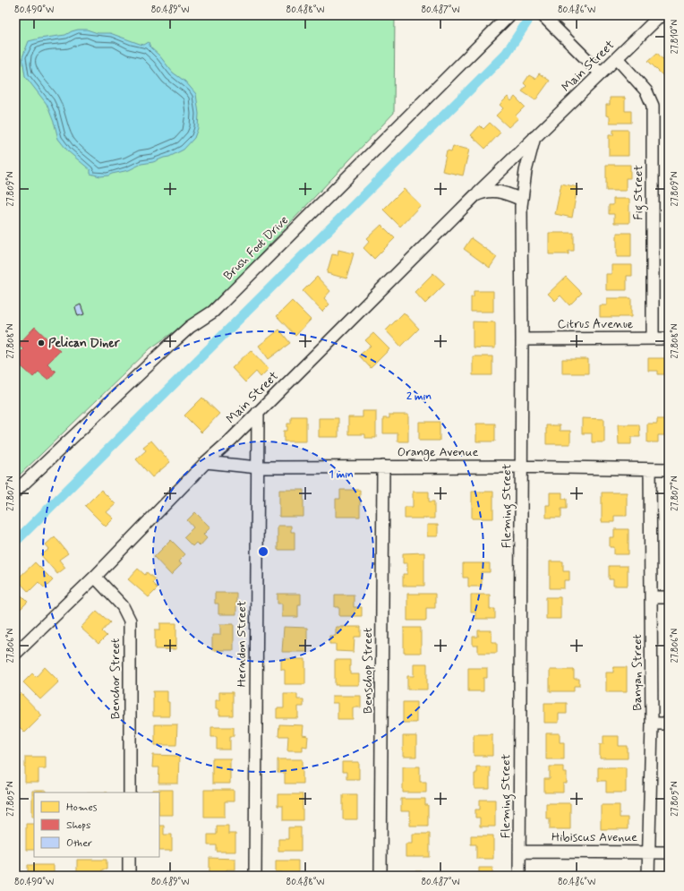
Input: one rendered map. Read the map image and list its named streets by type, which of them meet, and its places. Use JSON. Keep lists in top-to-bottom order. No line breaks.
{"streets":{"street":["Main Street","Fig Street","Brush Foot Drive","Citrus Avenue","Orange Avenue","Fleming Street","Herndon Street","Benschop Street","Banyan Street","Benchor Street","Hibiscus Avenue"]},"crossings":[["Main Street","Fig Street"],["Main Street","Orange Avenue"],["Main Street","Fleming Street"],["Main Street","Herndon Street"],["Main Street","Benchor Street"],["Fig Street","Citrus Avenue"],["Citrus Avenue","Fleming Street"],["Orange Avenue","Fleming Street"],["Orange Avenue","Herndon Street"],["Orange Avenue","Benschop Street"],["Orange Avenue","Banyan Street"],["Fleming Street","Hibiscus Avenue"],["Banyan Street","Hibiscus Avenue"]],"places":["Pelican Diner"],"legend":["Homes","Shops","Other"],"coordinates":["80.490°W","80.489°W","80.488°W","80.487°W","80.486°W","27.810°N","27.809°N","27.808°N","27.807°N","27.806°N","27.805°N"],"rings":["2 min","1 min"]}
